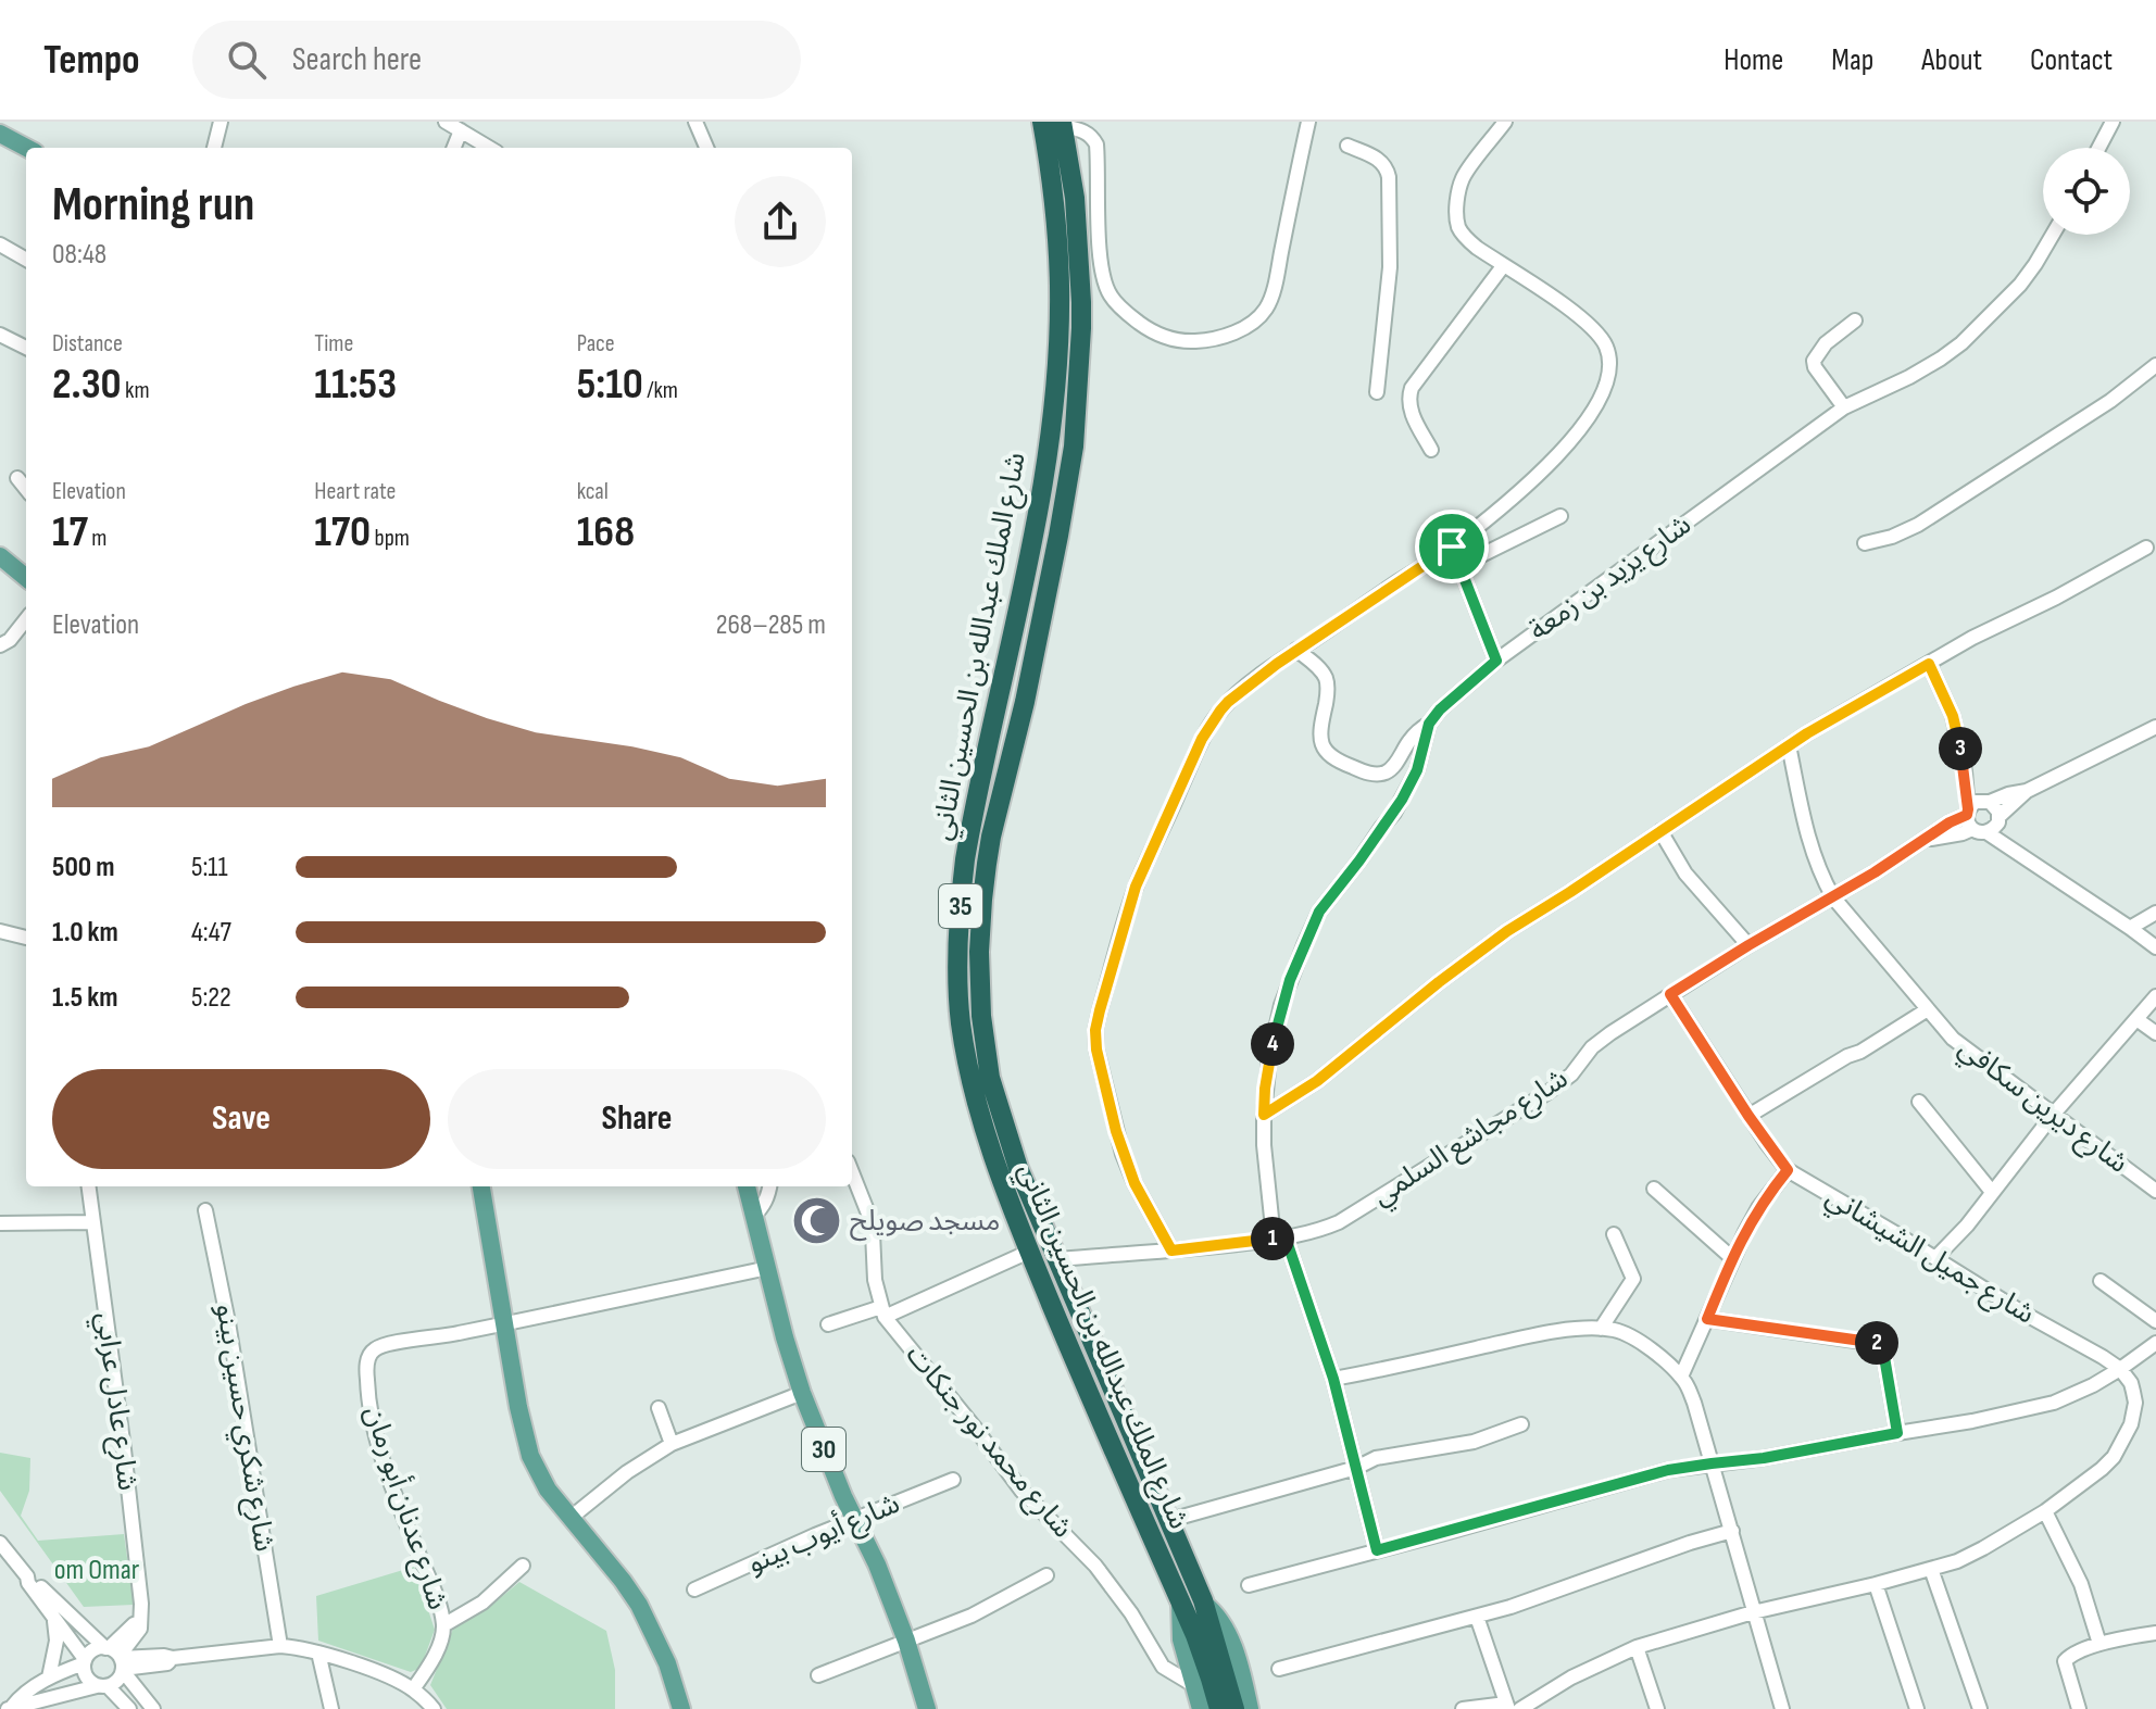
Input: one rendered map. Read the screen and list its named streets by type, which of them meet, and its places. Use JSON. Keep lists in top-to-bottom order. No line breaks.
{"streets":{"highway":["شارع الملك عبدالله بن الحسين الثاني","35"],"main road":["30"],"street":["شارع يزيد بن زمعة","شارع ديرين سكافي","شارع مجاشع السلمي","شارع جميل الشيشاني","شارع عادل عرابي","شارع شكري حسين بينو","شارع محمد نور جنكات","شارع عدنان أبو رمان","شارع أيوب بينو"]},"crossings":[["شارع الملك عبدالله بن الحسين الثاني","شارع مجاشع السلمي"],["شارع ديرين سكافي","شارع مجاشع السلمي"],["شارع مجاشع السلمي","شارع جميل الشيشاني"],["30","شارع أيوب بينو"]],"parks":["om Omar"],"places":{"mosque":["مسجد صويلح"]},"page":{"header":"Tempo","search":"Search here","nav":["Home","Map","About","Contact"],"heading":["Morning run","08:48"],"stats":[["Distance","2.30 km"],["Time","11:53"],["Pace","5:10 /km"],["Elevation","17 m"],["Heart rate","170 bpm"],["kcal","168"]],"chart":["Elevation","268–285 m"],"pins":["3","4","1","2"],"list":[{"name":"500 m","note":"5:11"},{"name":"1.0 km","note":"4:47"},{"name":"1.5 km","note":"5:22"}],"buttons":["Save","Share"]}}
